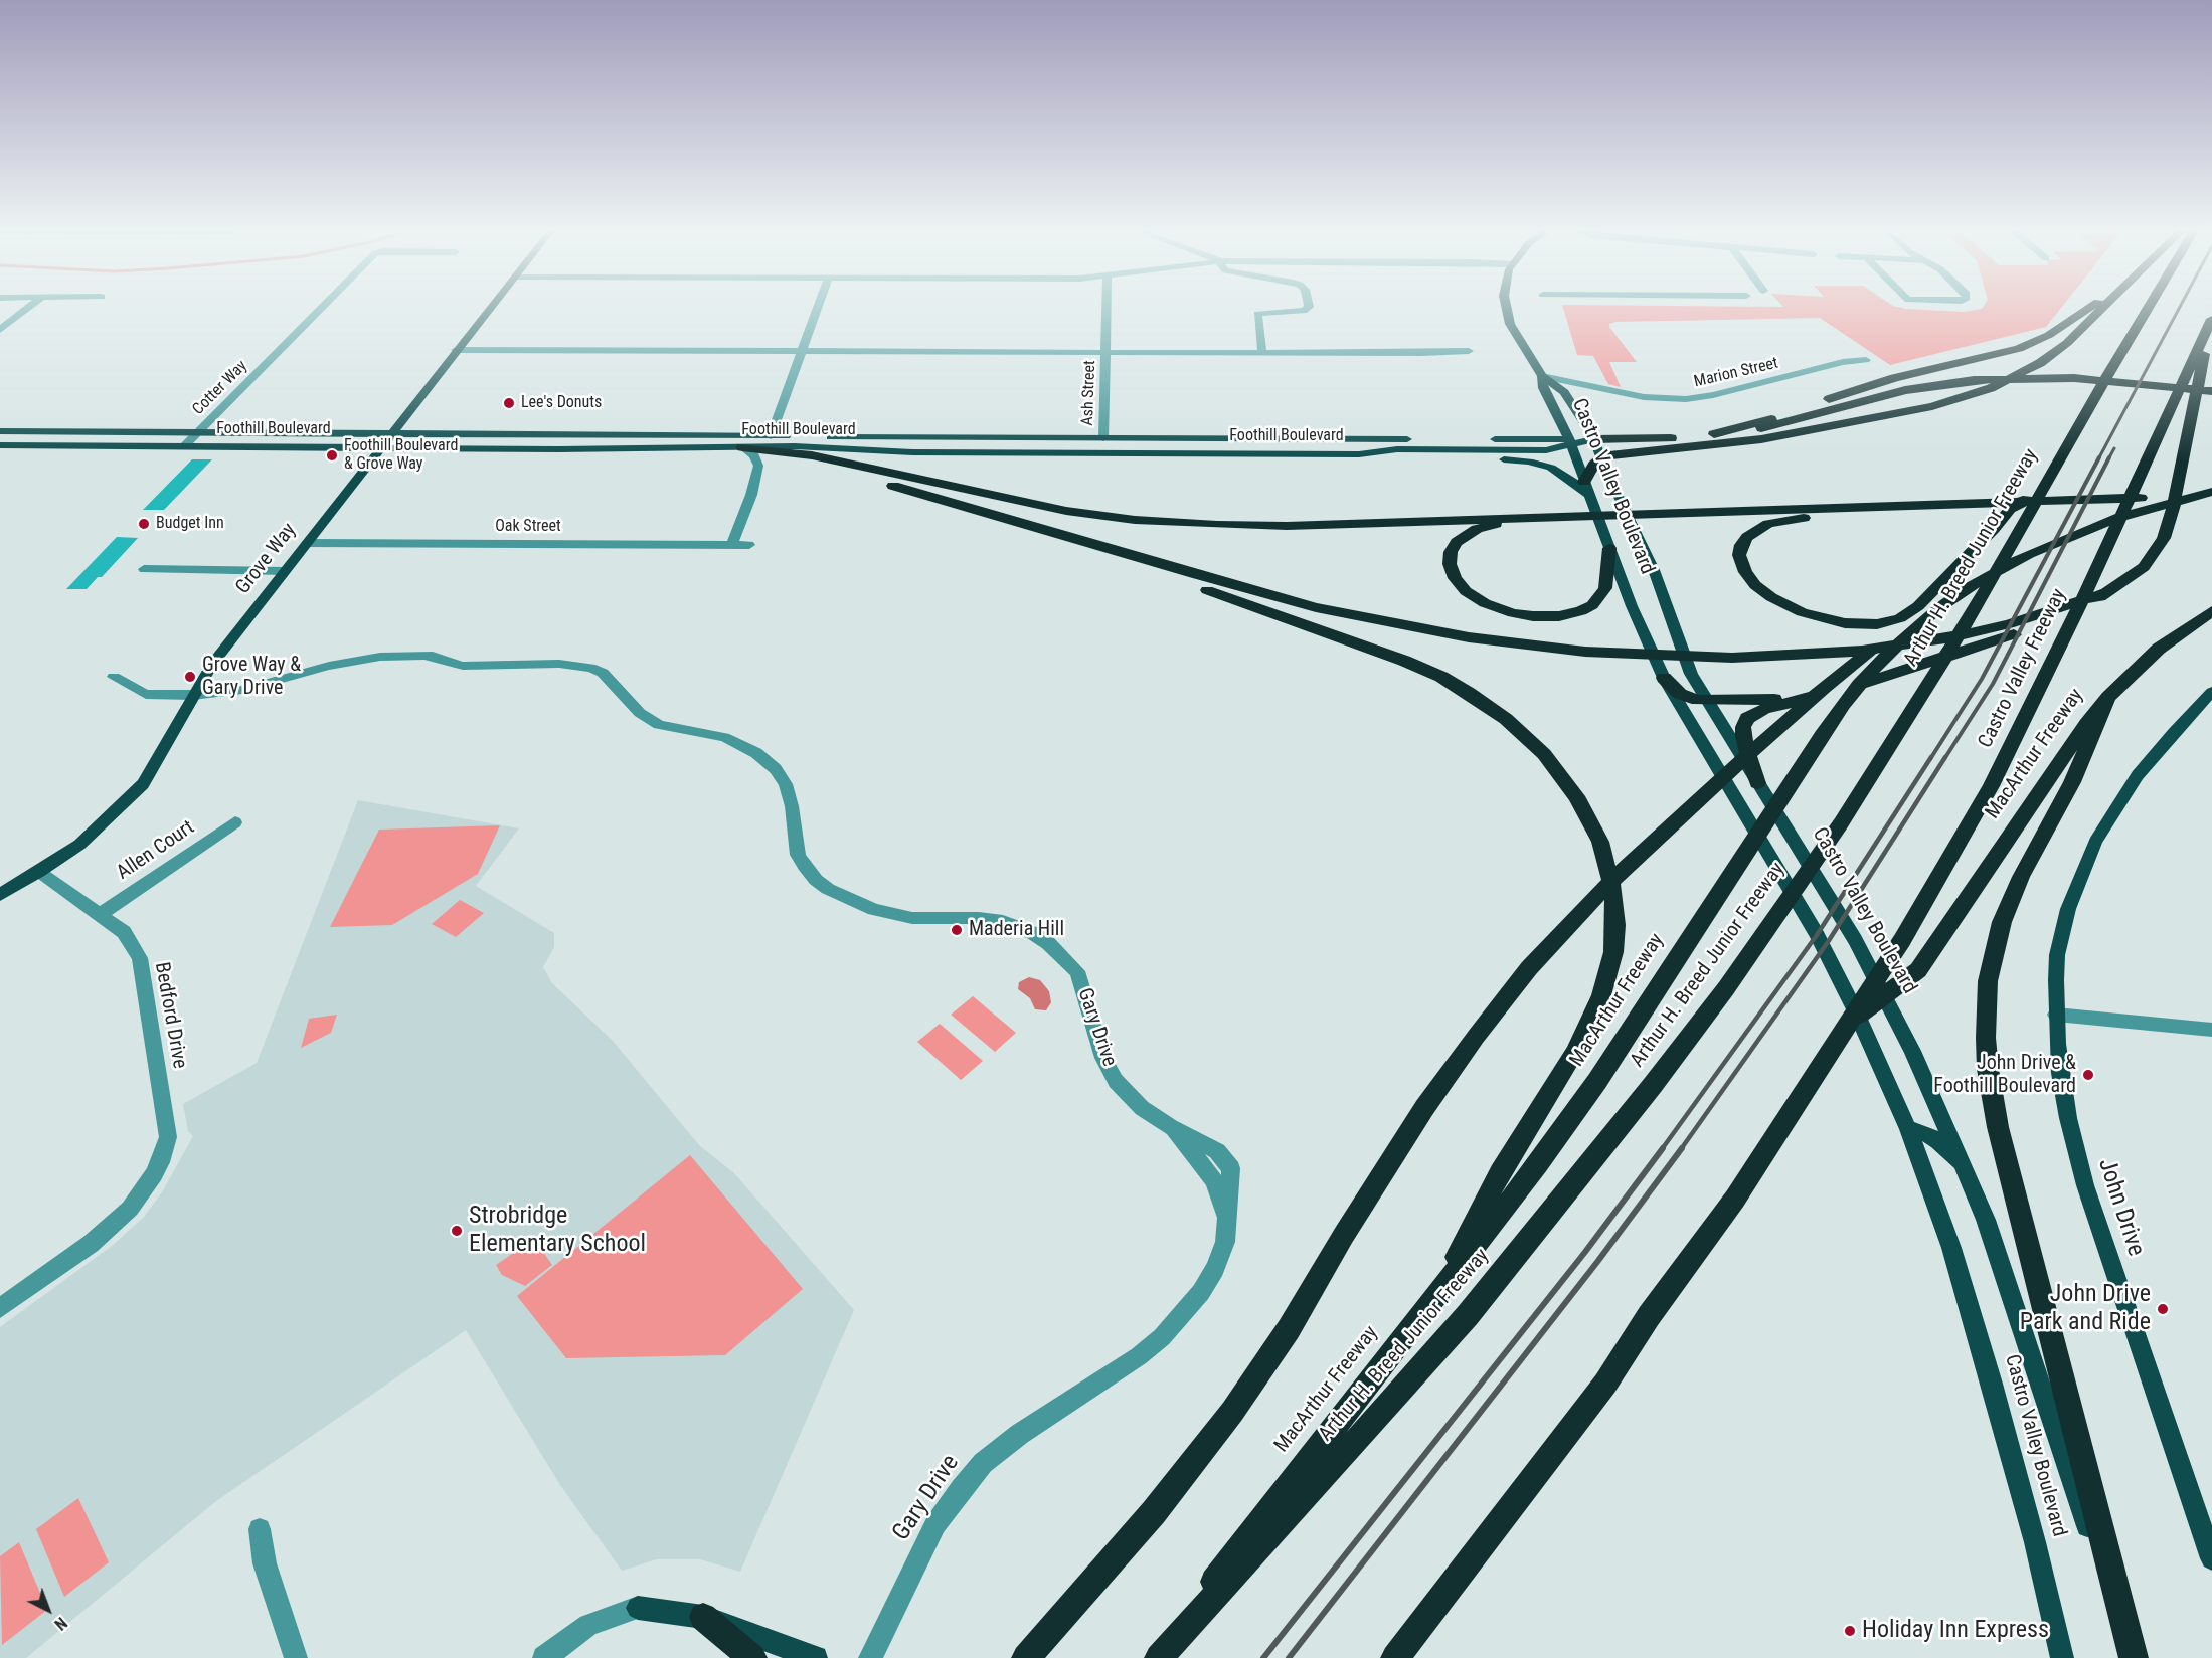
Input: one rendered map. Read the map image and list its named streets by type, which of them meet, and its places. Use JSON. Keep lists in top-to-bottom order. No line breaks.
{"streets":{"highway":["Arthur H. Breed Junior Freeway","Castro Valley Freeway","MacArthur Freeway"],"main road":["Foothill Boulevard","Castro Valley Boulevard","Grove Way","John Drive"],"street":["Marion Street","Cotter Way","Ash Street","Oak Street","Allen Court","Bedford Drive","Gary Drive"]},"crossings":[["Marion Street","Castro Valley Boulevard"],["Cotter Way","Foothill Boulevard"],["Ash Street","Foothill Boulevard"],["Foothill Boulevard","Castro Valley Boulevard"],["Foothill Boulevard","Grove Way"],["Oak Street","Grove Way"],["Arthur H. Breed Junior Freeway","MacArthur Freeway"],["Grove Way","Bedford Drive"],["Grove Way","Gary Drive"],["Castro Valley Freeway","MacArthur Freeway"],["Allen Court","Bedford Drive"]],"places":["Lee's Donuts","Foothill Boulevard & Grove Way","Budget Inn","Grove Way & Gary Drive","Maderia Hill","John Drive & Foothill Boulevard","Strobridge Elementary School","John Drive Park and Ride","Holiday Inn Express"],"north":"bottom right"}
